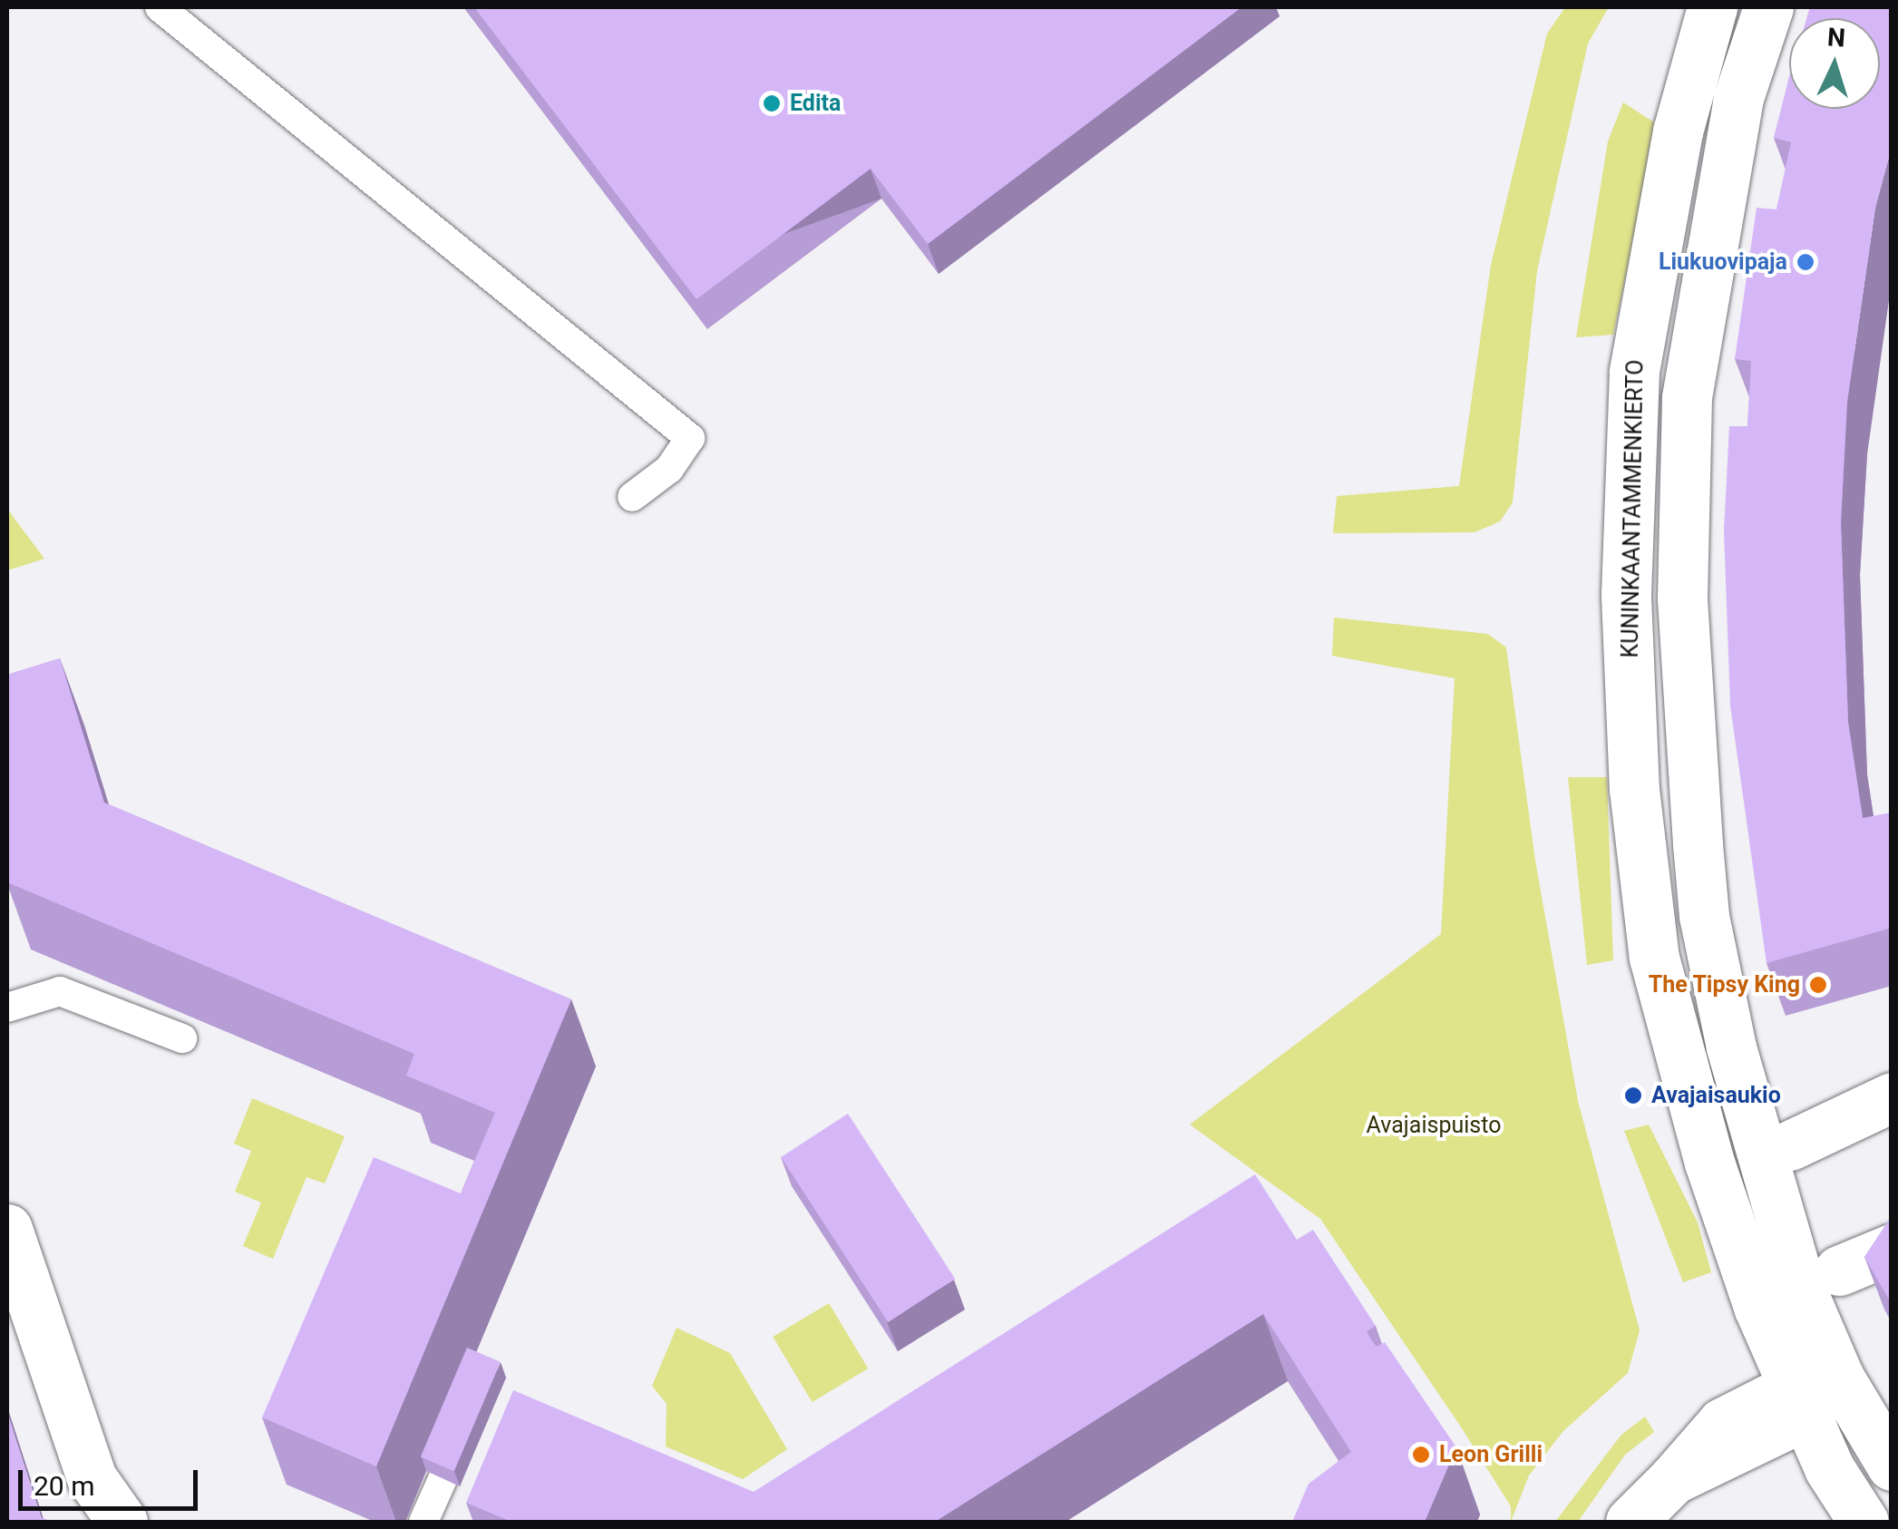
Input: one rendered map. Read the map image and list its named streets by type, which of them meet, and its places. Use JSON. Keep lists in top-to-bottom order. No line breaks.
{"streets":{"street":["KUNINKAANTAMMENKIERTO"]},"parks":["Avajaispuisto"],"places":["Edita","Liukuovipaja","The Tipsy King","Avajaisaukio","Leon Grilli"],"scale_bar":"20 m","north":"top"}
